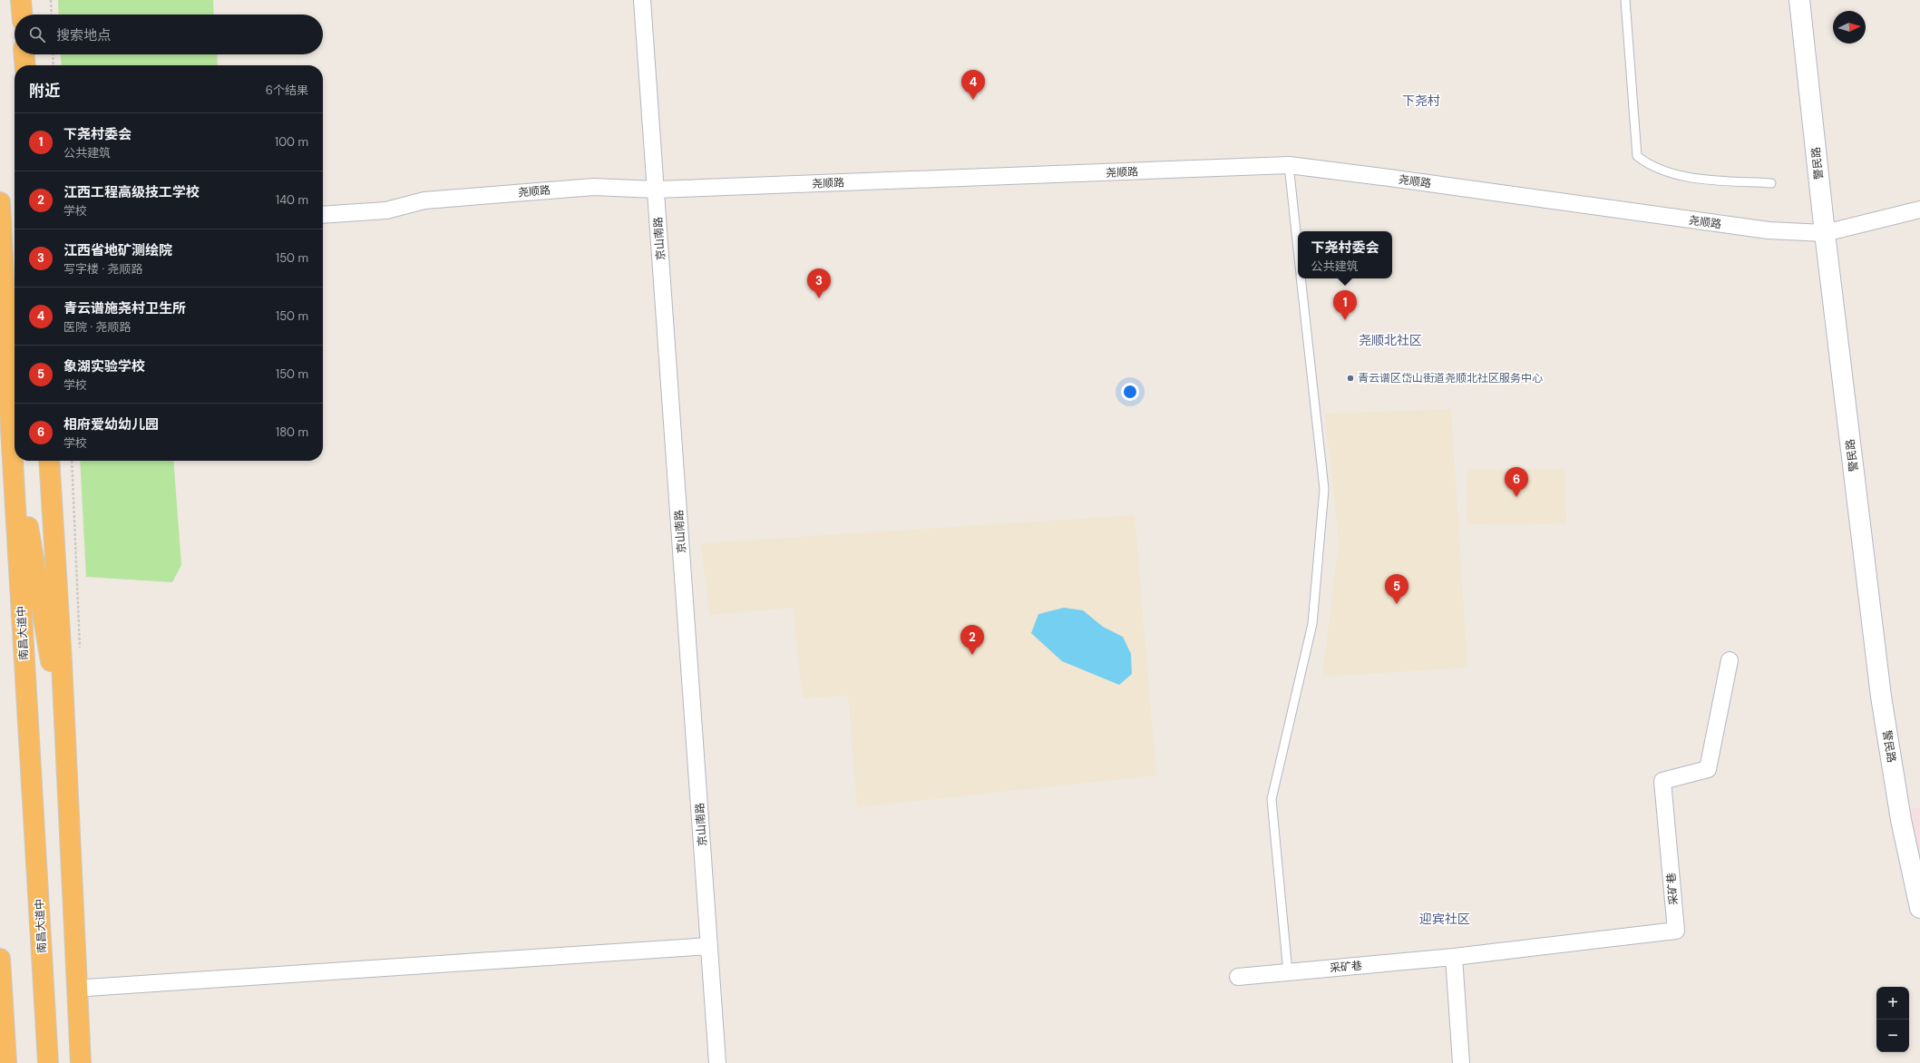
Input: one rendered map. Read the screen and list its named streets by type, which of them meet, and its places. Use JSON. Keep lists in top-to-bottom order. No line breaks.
{"streets":{"highway":["南昌大道中"],"street":["警民路","尧顺路","京山南路","采矿巷"]},"crossings":[["警民路","尧顺路"],["尧顺路","京山南路"]],"districts":["下尧村","尧顺北社区","迎宾社区"],"places":["青云谱区岱山街道尧顺北社区服务中心"],"north":"right","page":{"search":"搜索地点","heading":["附近","6个结果"],"pins":["4","3","1","6","5","2"],"list":[{"mark":"1","name":"下尧村委会","note":"公共建筑","value":"100 m"},{"mark":"2","name":"江西工程高级技工学校","note":"学校","value":"140 m"},{"mark":"3","name":"江西省地矿测绘院","note":"写字楼 · 尧顺路","value":"150 m"},{"mark":"4","name":"青云谱施尧村卫生所","note":"医院 · 尧顺路","value":"150 m"},{"mark":"5","name":"象湖实验学校","note":"学校","value":"150 m"},{"mark":"6","name":"相府爱幼幼儿园","note":"学校","value":"180 m"}],"popup":["下尧村委会","公共建筑"],"map_buttons":["+","−"]}}
